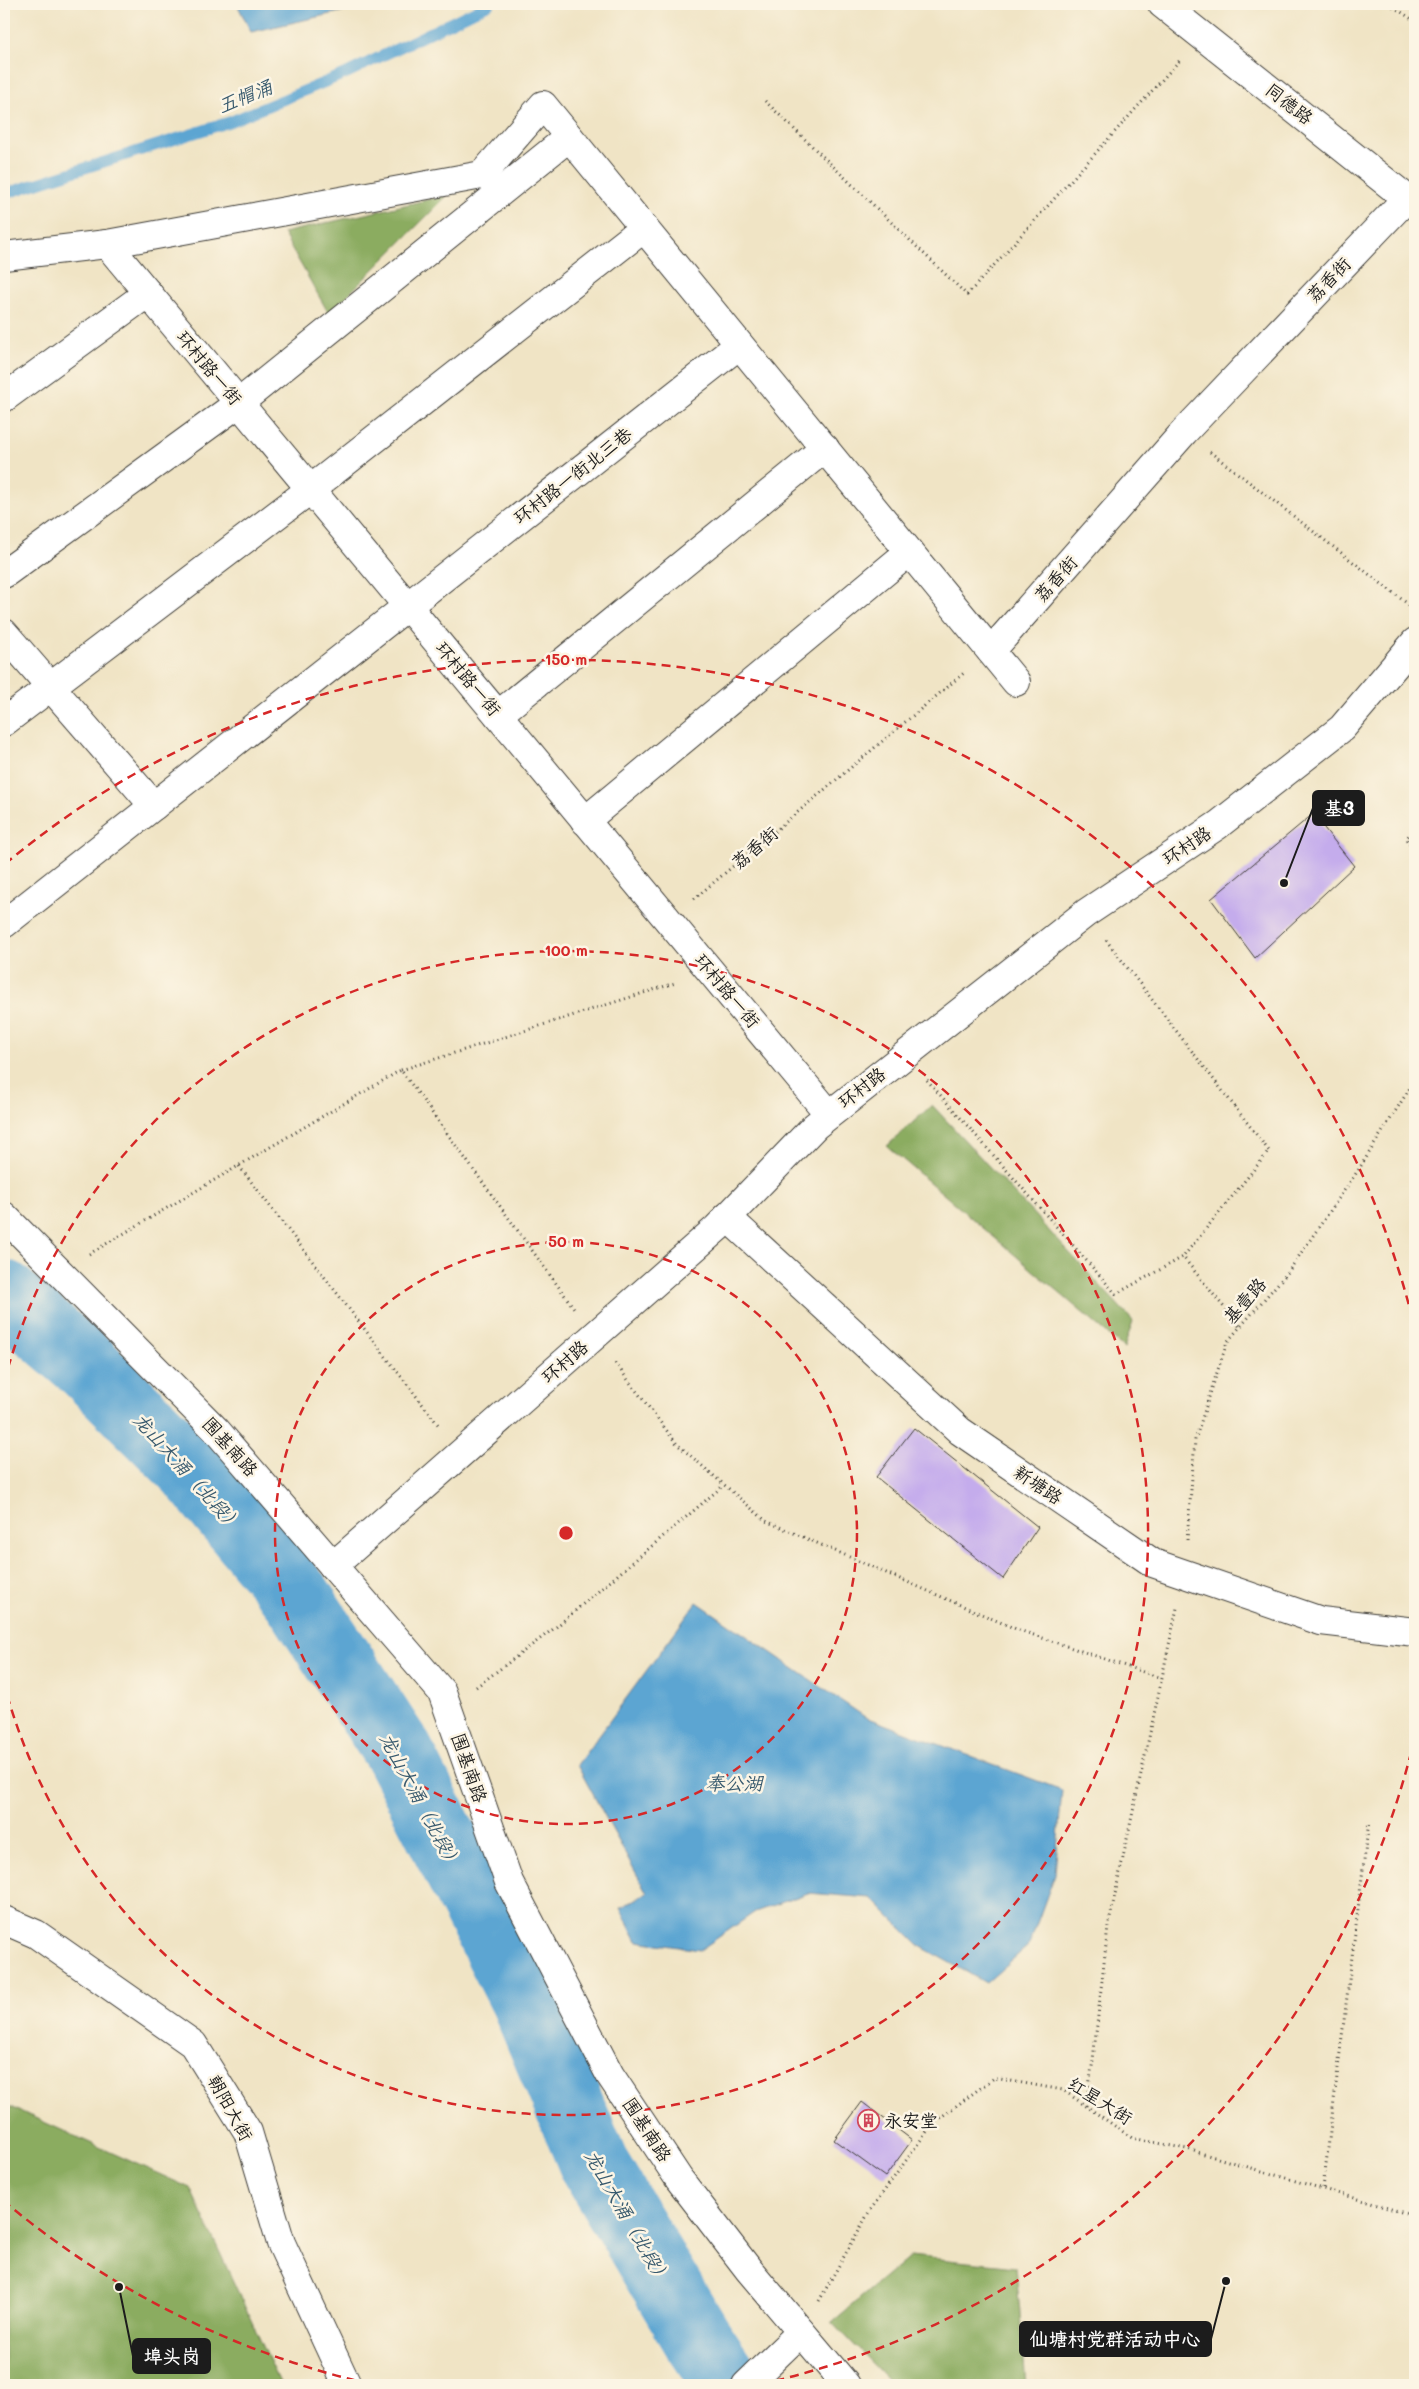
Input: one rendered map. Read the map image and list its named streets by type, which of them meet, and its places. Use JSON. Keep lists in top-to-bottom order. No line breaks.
{"streets":{"street":["同德路","荔香街","环村路一街","环村路一街北三巷","环村路","围基南路","新塘路","朝阳大街"],"path":["基壹路","红星大街"]},"crossings":[["同德路","荔香街"],["荔香街","环村路一街"],["环村路一街","环村路一街北三巷"],["环村路一街","环村路"],["环村路","围基南路"],["环村路","新塘路"],["基壹路","新塘路"],["基壹路","红星大街"],["围基南路","红星大街"]],"water":["五帽涌","龙山大涌（北段）","奉公湖"],"places":{"other":["基3","仙塘村党群活动中心","埠头岗"],"building":["永安堂"]},"rings":["150 m","100 m","50 m"]}
